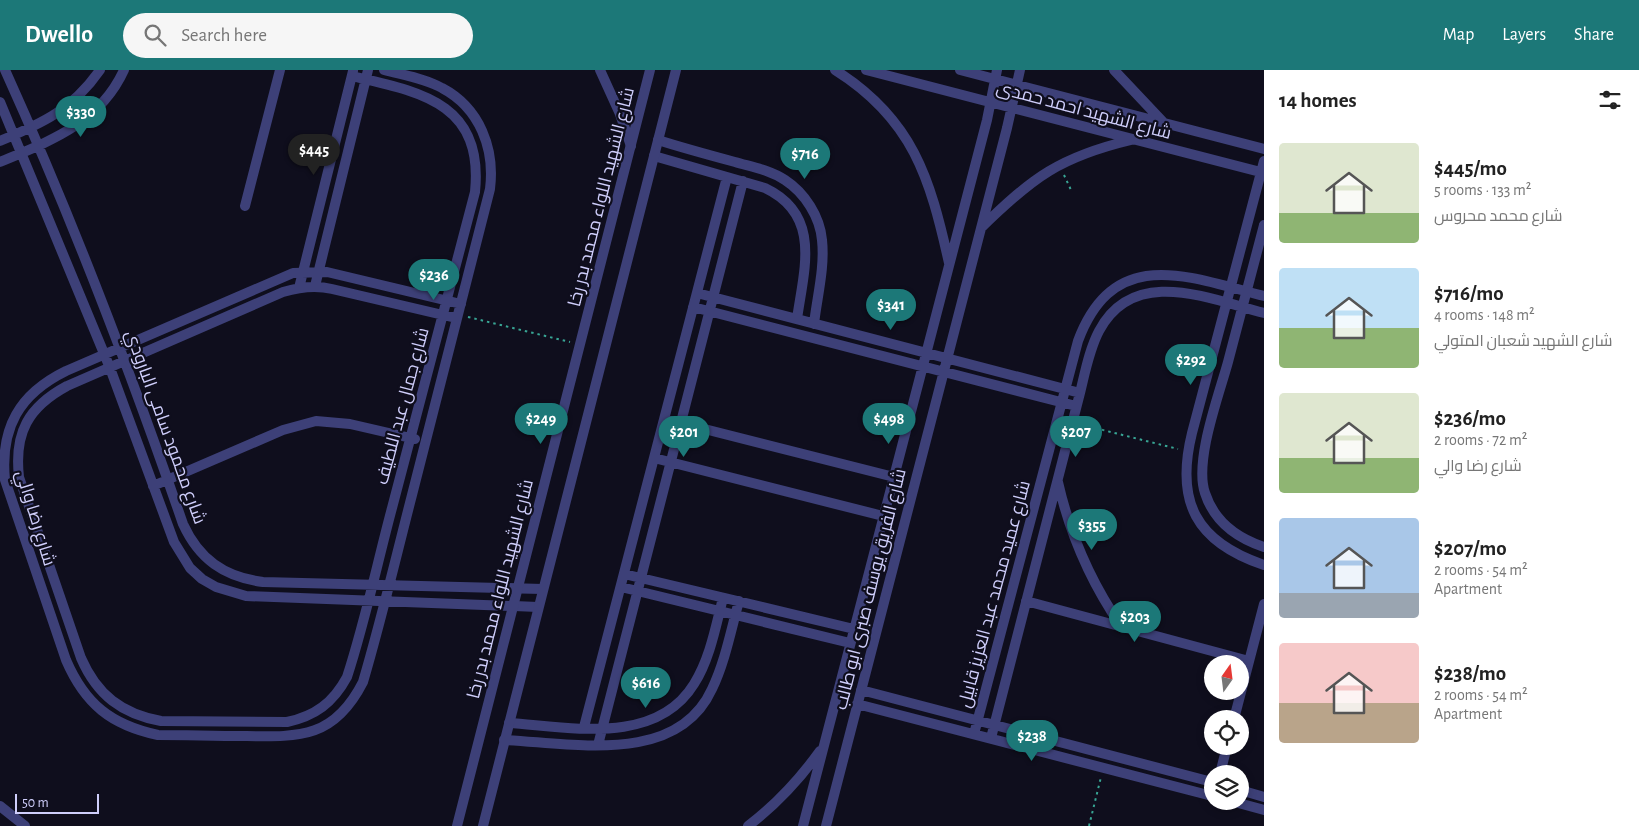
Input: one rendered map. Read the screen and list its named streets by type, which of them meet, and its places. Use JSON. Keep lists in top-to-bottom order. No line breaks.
{"streets":{"street":["شارع الشهيد احمد حمدى","شارع الشهيد اللواء محمد بدر رخا","شارع جمال عبد اللطيف","شارع محمود سامى البارودي","شارع رضا والي","شارع الفريق يوسف صبرى ابو طالب","شارع عميد محمد عبد العزيز قابيل"]},"crossings":[["شارع الشهيد احمد حمدى","شارع الفريق يوسف صبرى ابو طالب"],["شارع الشهيد اللواء محمد بدر رخا","شارع محمود سامى البارودي"],["شارع جمال عبد اللطيف","شارع محمود سامى البارودي"],["شارع جمال عبد اللطيف","شارع رضا والي"],["شارع محمود سامى البارودي","شارع رضا والي"],["شارع الفريق يوسف صبرى ابو طالب","شارع عميد محمد عبد العزيز قابيل"]],"scale_bar":"50 m","north":"top","page":{"header":"Dwello","search":"Search here","nav":["Map","Layers","Share"],"heading":"14 homes","price":["$330","$445","$716","$236","$341","$292","$249","$498","$201","$207","$355","$203","$616","$238"],"list":[{"name":"$445/mo","note":"5 rooms · 133 m² · شارع محمد محروس"},{"name":"$716/mo","note":"4 rooms · 148 m² · شارع الشهيد شعبان المتولي"},{"name":"$236/mo","note":"2 rooms · 72 m² · شارع رضا والي"},{"name":"$207/mo","note":"2 rooms · 54 m² · Apartment"},{"name":"$238/mo","note":"2 rooms · 54 m² · Apartment"}],"scale":"50 m"}}
